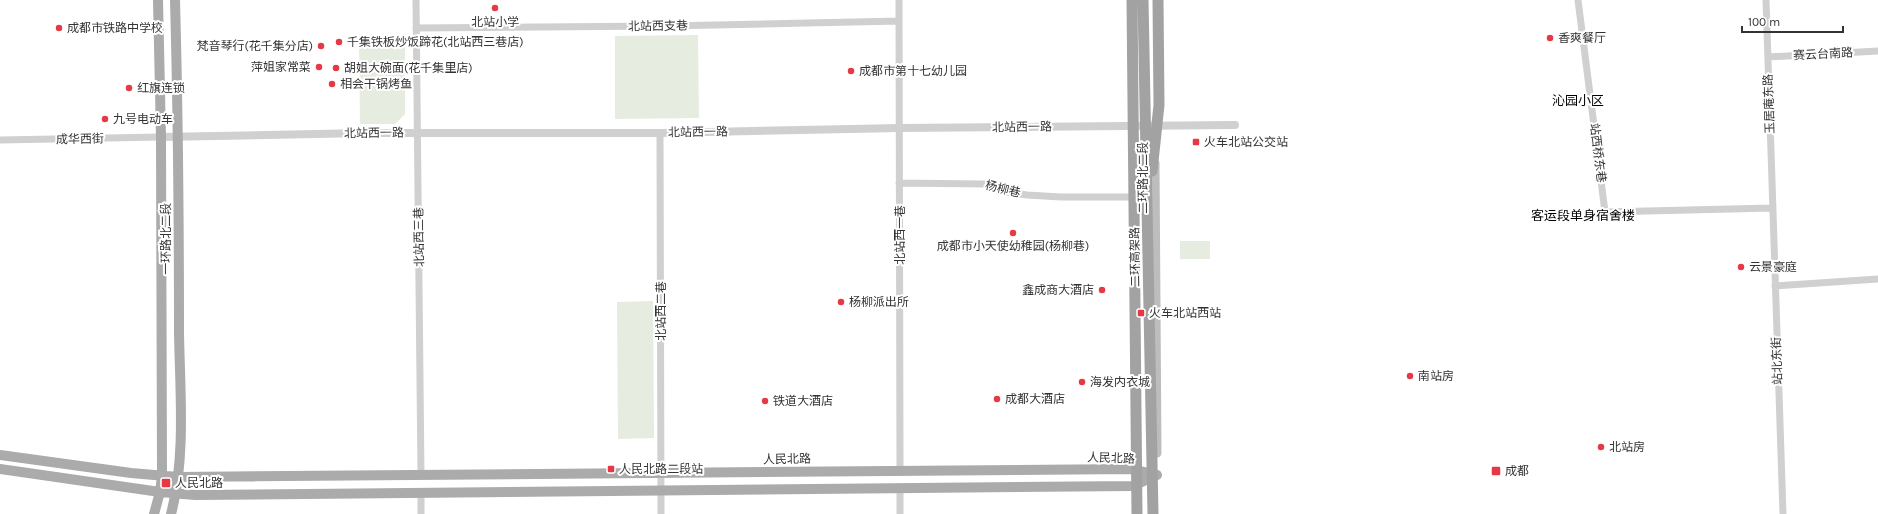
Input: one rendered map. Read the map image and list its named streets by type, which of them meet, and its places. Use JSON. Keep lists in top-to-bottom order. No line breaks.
{"streets":{"highway":["二环高架路"],"main road":["二环路北二段","一环路北二段","人民北路"],"street":["北站西支巷","赛云台南路","玉居庵东路","北站西一路","成华西街","站西桥东巷","杨柳巷","北站西一巷","北站西三巷","北站西二巷","站北东街"]},"crossings":[["北站西支巷","北站西一巷"],["北站西支巷","北站西三巷"],["赛云台南路","玉居庵东路"],["玉居庵东路","站西桥东巷"],["玉居庵东路","站北东街"],["北站西一路","成华西街"],["北站西一路","二环路北二段"],["北站西一路","北站西一巷"],["北站西一路","北站西三巷"],["北站西一路","一环路北二段"],["北站西一路","北站西二巷"],["成华西街","一环路北二段"],["站西桥东巷","站北东街"],["二环路北二段","杨柳巷"],["二环路北二段","人民北路"],["杨柳巷","北站西一巷"],["北站西一巷","人民北路"],["北站西三巷","人民北路"],["一环路北二段","人民北路"],["北站西二巷","人民北路"]],"districts":["沁园小区","客运段单身宿舍楼"],"places":{"other":["北站小学","成都市铁路中学校","香爽餐厅","千集铁板炒饭蹄花(北站西三巷店)","梵音琴行(花千集分店)","萍姐家常菜","胡姐大碗面(花千集里店)","成都市第十七幼儿园","相会干锅烤鱼","红旗连锁","九号电动车","成都市小天使幼稚园(杨柳巷)","云景豪庭","鑫成商大酒店","杨柳派出所","南站房","海发内衣城","成都大酒店","铁道大酒店","北站房"],"transit":["火车北站公交站","火车北站西站","人民北路二段站","成都","人民北路"]},"scale_bar":"100 m"}
